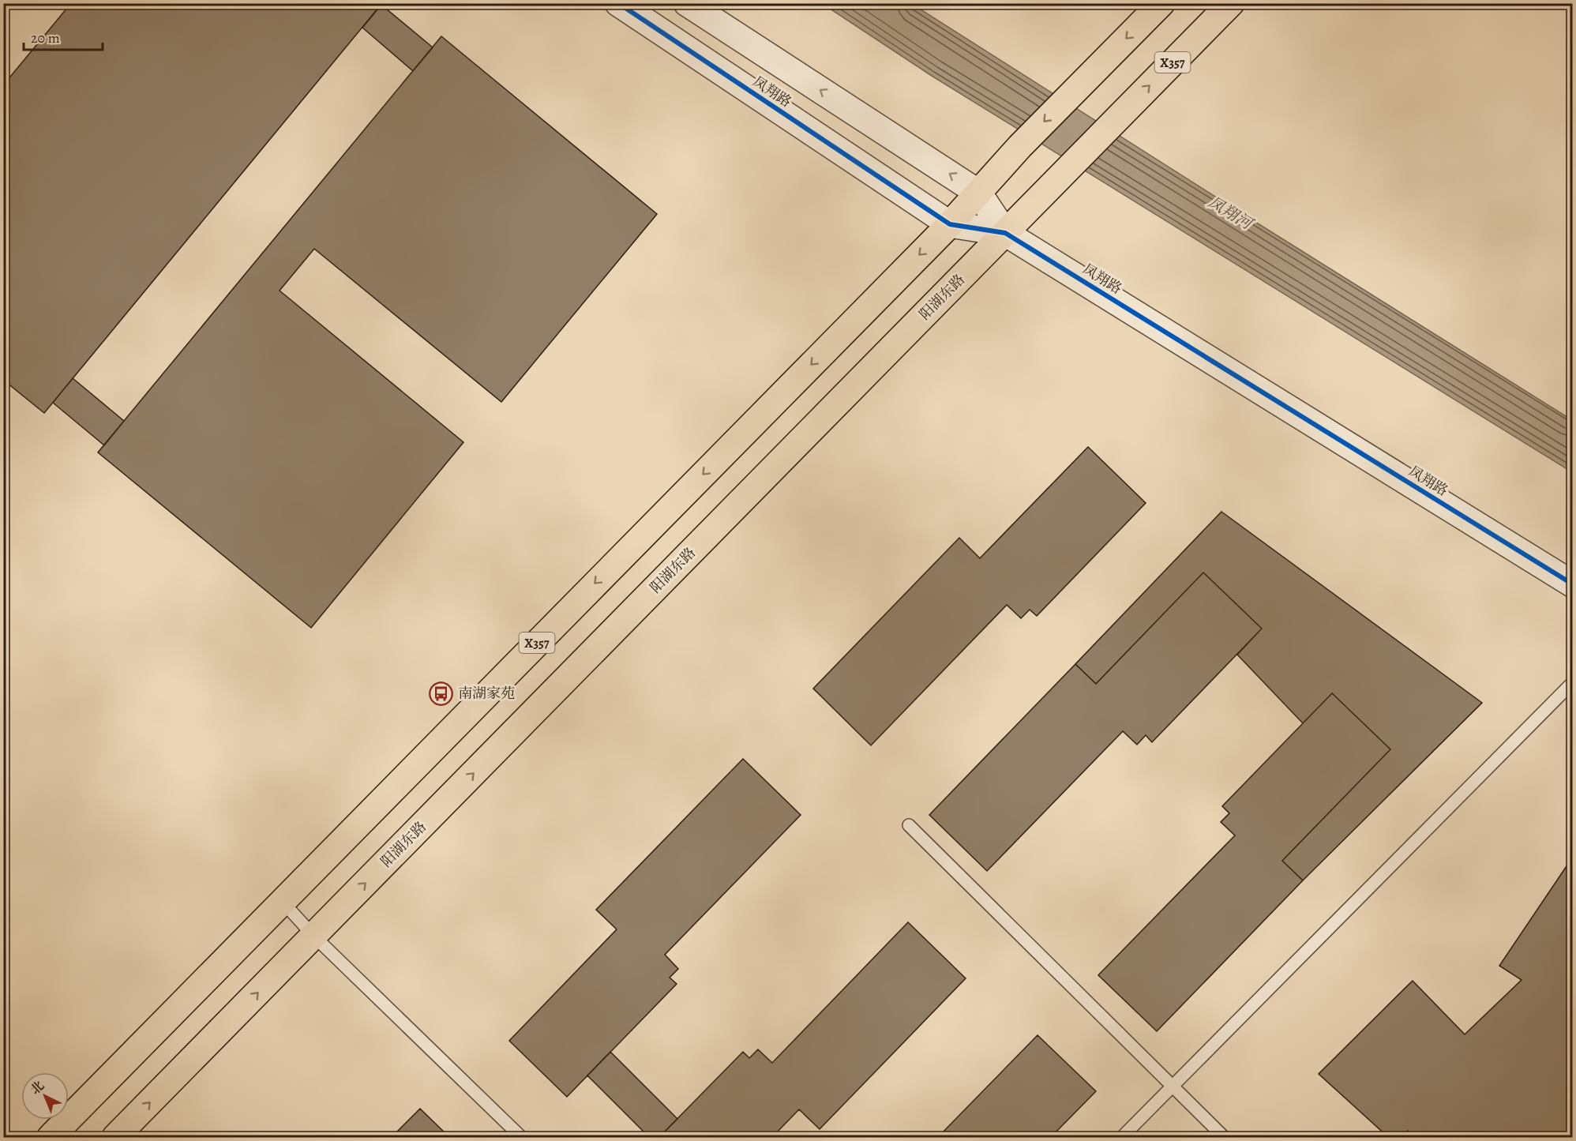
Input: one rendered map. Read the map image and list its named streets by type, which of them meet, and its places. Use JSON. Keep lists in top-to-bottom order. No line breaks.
{"streets":{"main road":["X357","阳湖东路"],"street":["凤翔路"]},"crossings":[["X357","凤翔路"],["凤翔路","阳湖东路"]],"water":["凤翔河"],"places":{"bus stop":["南湖家苑"]},"scale_bar":"20 m","north":"top left"}
